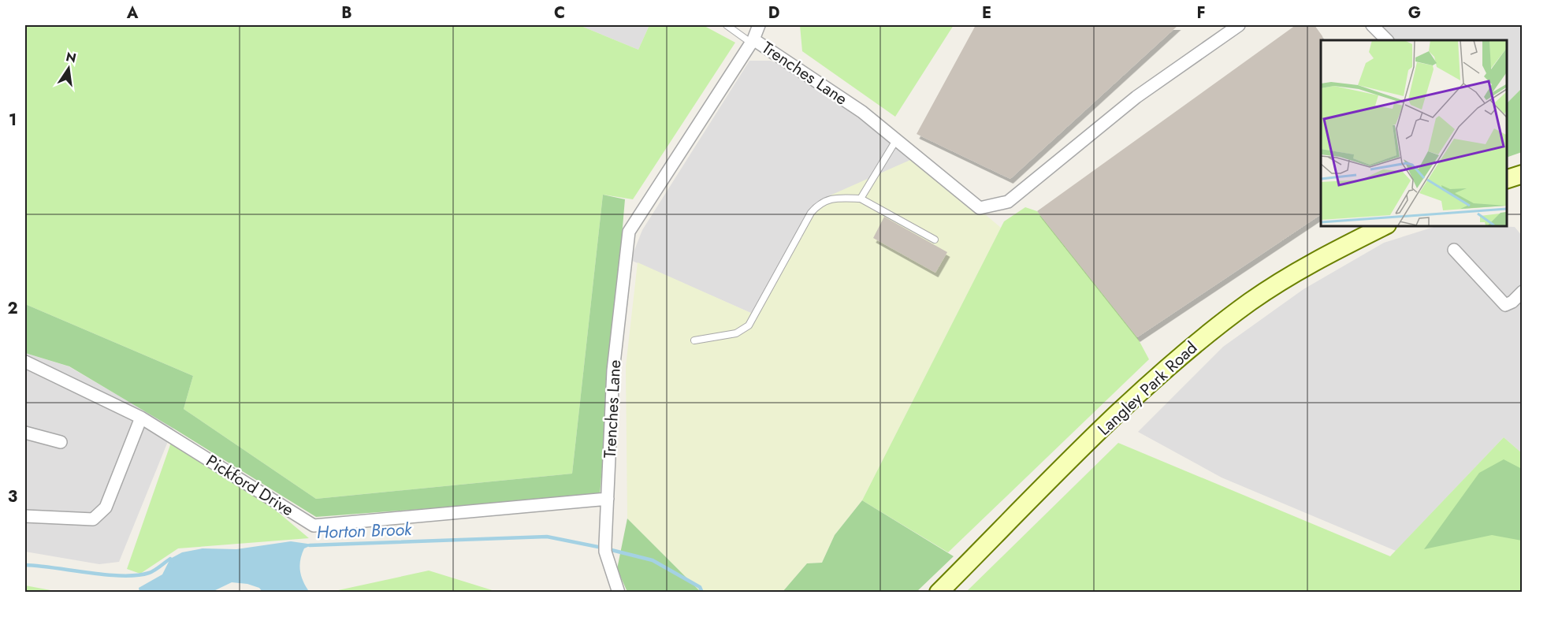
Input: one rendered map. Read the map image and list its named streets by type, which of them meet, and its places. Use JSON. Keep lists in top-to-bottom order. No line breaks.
{"streets":{"main road":["Langley Park Road"],"street":["Trenches Lane","Pickford Drive"]},"crossings":[["Trenches Lane","Pickford Drive"]],"water":["Horton Brook"],"north":"top","grid":{"columns":["A","B","C","D","E","F","G"],"rows":["1","2","3"]}}
